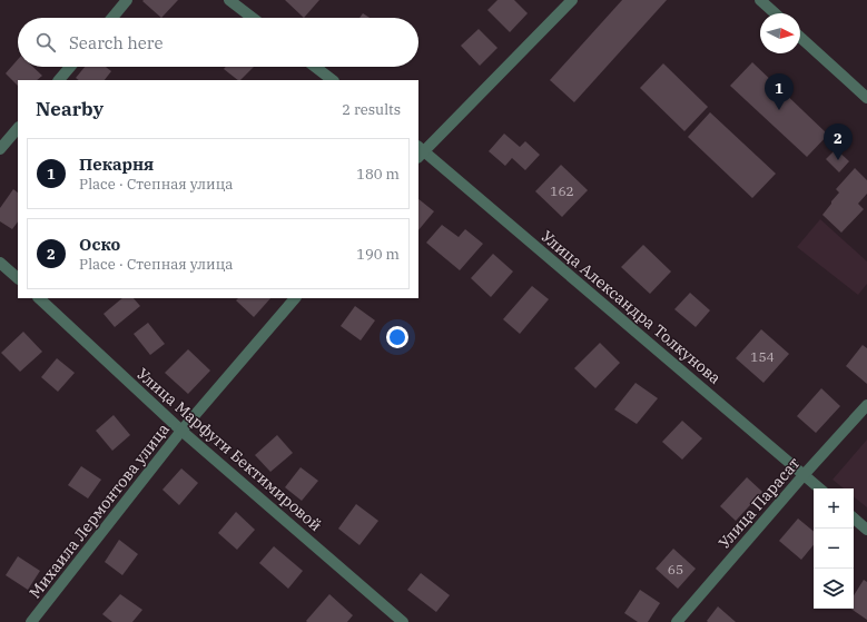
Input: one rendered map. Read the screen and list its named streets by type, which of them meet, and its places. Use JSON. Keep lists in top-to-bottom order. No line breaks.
{"streets":{"street":["Улица Александра Толкунова","Улица Марфуги Бектимировой","Улица Парасат","Михаила Лермонтова улица"]},"crossings":[["Улица Александра Толкунова","Улица Парасат"],["Улица Марфуги Бектимировой","Михаила Лермонтова улица"]],"house_numbers":["162","154","65"],"north":"right","page":{"search":"Search here","pins":["1","2"],"heading":["Nearby","2 results"],"list":[{"mark":"1","name":"Пекарня","note":"Place · Степная улица","value":"180 m"},{"mark":"2","name":"Оско","note":"Place · Степная улица","value":"190 m"}],"map_buttons":["+","−"]}}
